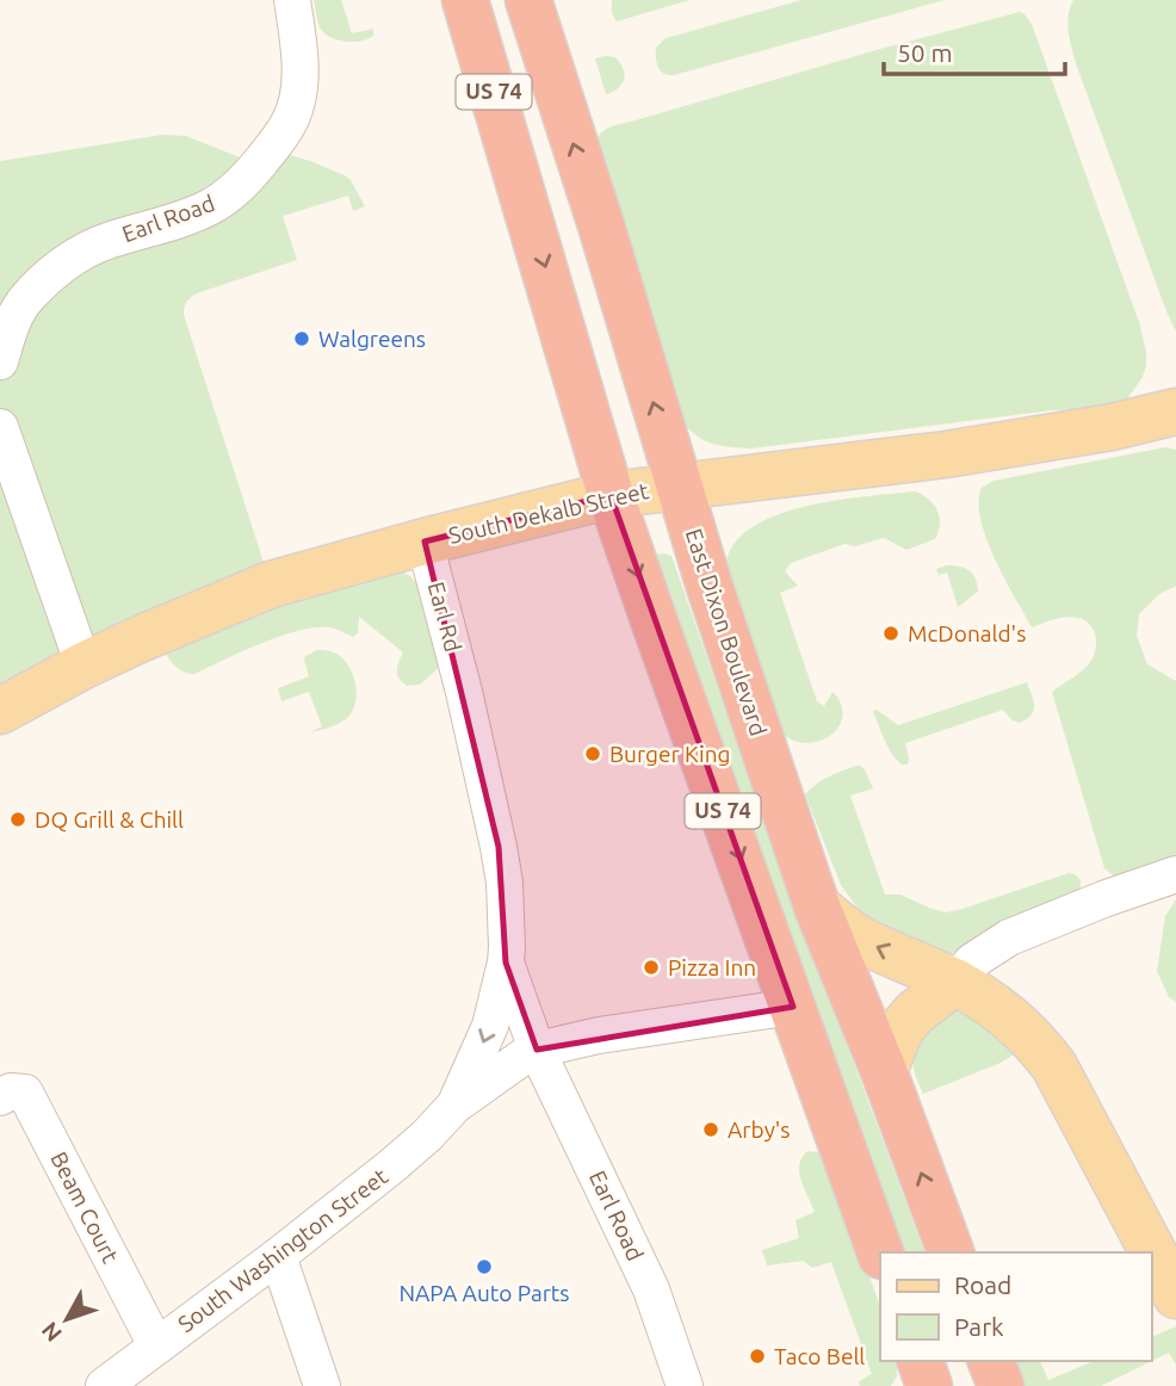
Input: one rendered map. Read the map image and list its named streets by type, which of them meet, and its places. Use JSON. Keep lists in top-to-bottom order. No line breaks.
{"streets":{"highway":["US 74","East Dixon Boulevard"],"main road":["South Dekalb Street"],"street":["Earl Road","Earl Rd","Beam Court","South Washington Street"]},"crossings":[["US 74","South Dekalb Street"],["US 74","South Washington Street"],["Earl Road","South Washington Street"],["South Dekalb Street","Earl Rd"],["South Dekalb Street","East Dixon Boulevard"],["Earl Rd","South Washington Street"],["Beam Court","South Washington Street"]],"places":["Walgreens","McDonald's","Burger King","DQ Grill & Chill","Pizza Inn","Arby's","NAPA Auto Parts","Taco Bell"],"legend":["Road","Park"],"scale_bar":"50 m","north":"bottom left"}
